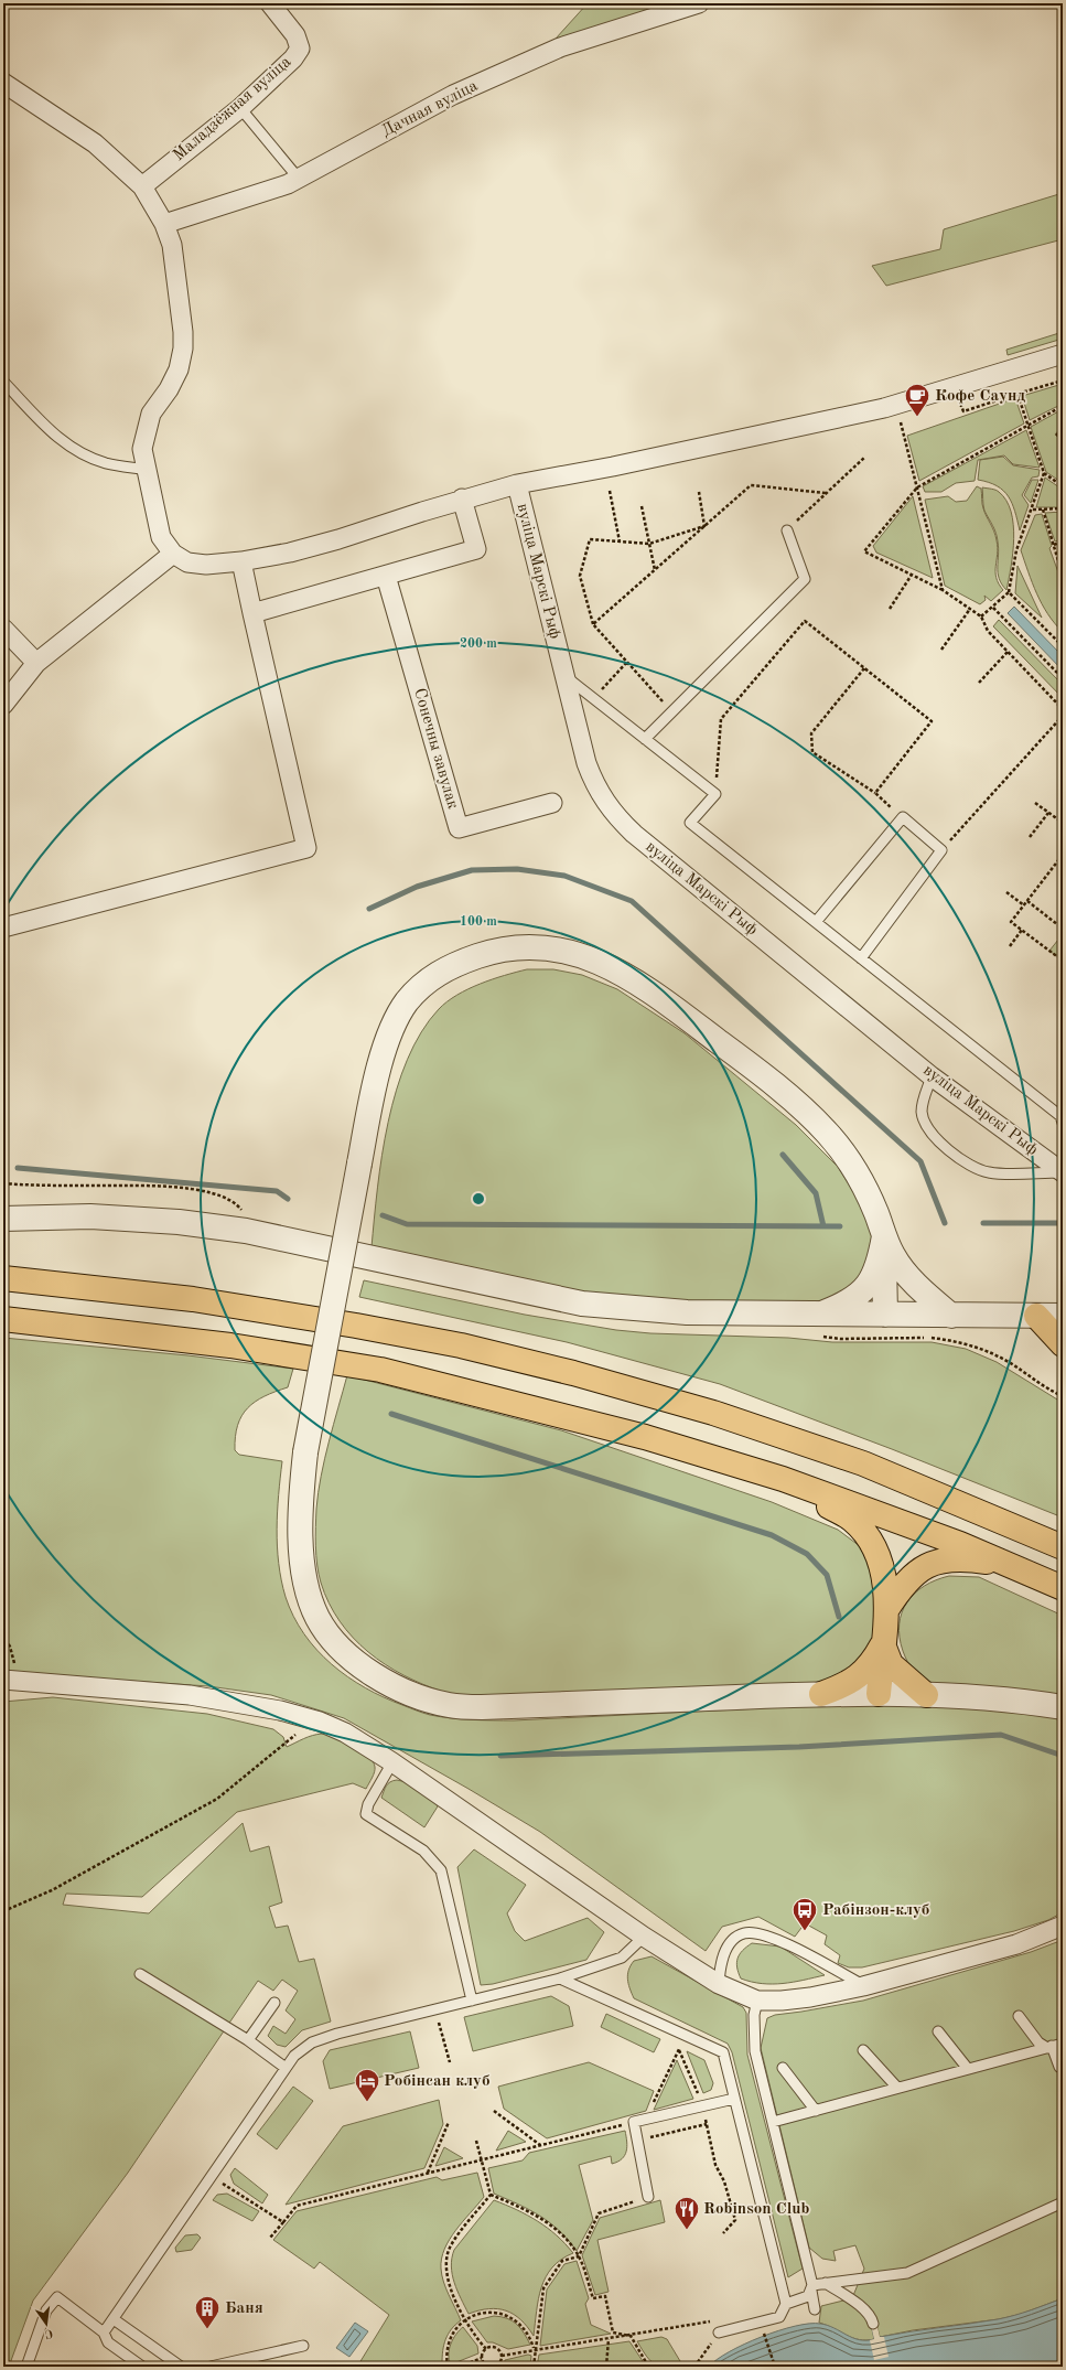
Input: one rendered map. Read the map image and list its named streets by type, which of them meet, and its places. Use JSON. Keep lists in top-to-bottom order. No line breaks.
{"streets":{"street":["Маладзёжная вуліца","Дачная вуліца","вуліца Марскі Рыф","Сонечны завулак"]},"places":{"cafe":["Кофе Саунд"],"bus stop":["Рабінзон-клуб"],"hotel":["Робінсан клуб"],"restaurant":["Robinson Club"],"building":["Баня"]},"north":"bottom","rings":["200 m","100 m"]}
